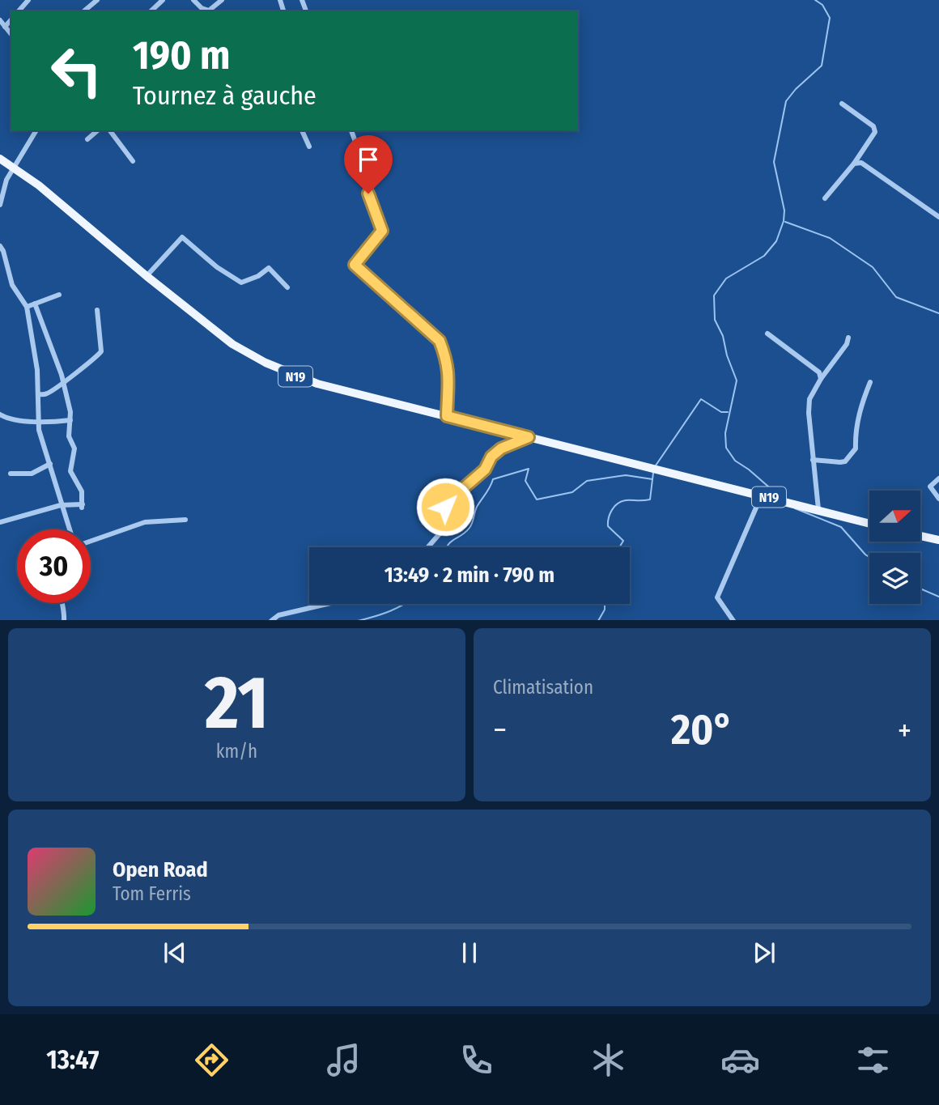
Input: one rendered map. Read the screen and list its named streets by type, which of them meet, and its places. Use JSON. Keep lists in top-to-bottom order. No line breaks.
{"streets":{"main road":["N19"]},"north":"right","page":{"turn":["190 m","Tournez à gauche"],"limit":"30","trip":"13:49 · 2 min · 790 m","tile":[["21","km/h"],"Climatisation"],"heat":["−","20°","+"],"song":["Open Road","Tom Ferris"],"tabs":"13:47"}}
